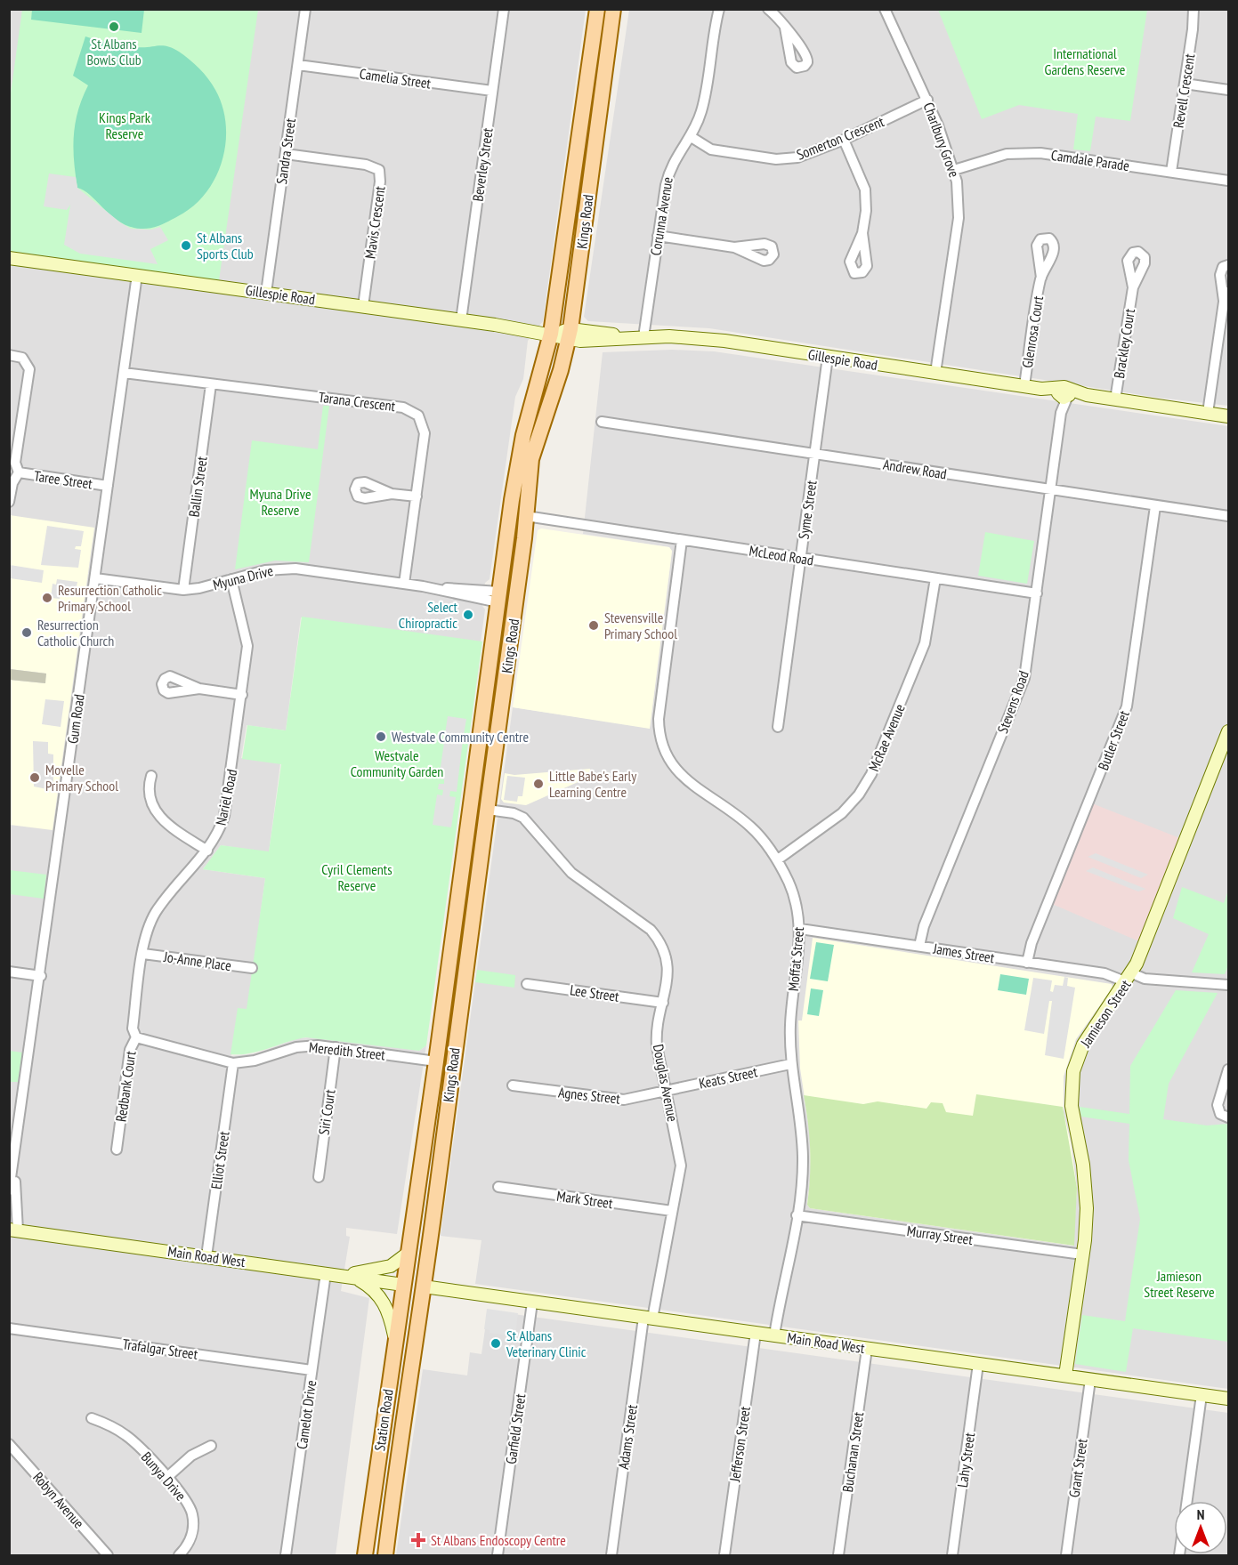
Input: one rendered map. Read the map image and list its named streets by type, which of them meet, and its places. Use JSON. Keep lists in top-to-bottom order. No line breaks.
{"streets":{"main road":["Kings Road","Station Road"],"street":["Camelia Street","Revell Crescent","Somerton Crescent","Charlbury Grove","Sandra Street","Camdale Parade","Beverley Street","Corunna Avenue","Mavis Crescent","Gillespie Road","Glenrosa Court","Brackley Court","Tarana Crescent","Andrew Road","Taree Street","Ballin Street","Syme Street","McLeod Road","Myuna Drive","Stevens Road","Gum Road","McRae Avenue","Butler Street","Nariel Road","James Street","Moffat Street","Jo-Anne Place","Lee Street","Jamieson Street","Meredith Street","Keats Street","Douglas Avenue","Redbank Court","Agnes Street","Siri Court","Elliot Street","Mark Street","Murray Street","Main Road West","Trafalgar Street","Camelot Drive","Garfield Street","Adams Street","Jefferson Street","Buchanan Street","Lahy Street","Grant Street","Bunya Drive","Robyn Avenue"]},"crossings":[["Camelia Street","Sandra Street"],["Camelia Street","Beverley Street"],["Revell Crescent","Camdale Parade"],["Somerton Crescent","Charlbury Grove"],["Somerton Crescent","Corunna Avenue"],["Charlbury Grove","Camdale Parade"],["Charlbury Grove","Gillespie Road"],["Sandra Street","Mavis Crescent"],["Sandra Street","Gillespie Road"],["Beverley Street","Gillespie Road"],["Corunna Avenue","Gillespie Road"],["Kings Road","Gillespie Road"],["Kings Road","McLeod Road"],["Kings Road","Myuna Drive"],["Kings Road","Meredith Street"],["Kings Road","Douglas Avenue"],["Kings Road","Main Road West"],["Kings Road","Station Road"],["Mavis Crescent","Gillespie Road"],["Gillespie Road","Glenrosa Court"],["Gillespie Road","Brackley Court"],["Gillespie Road","Syme Street"],["Gillespie Road","Stevens Road"],["Gillespie Road","Gum Road"],["Tarana Crescent","Ballin Street"],["Tarana Crescent","Myuna Drive"],["Tarana Crescent","Gum Road"],["Andrew Road","Syme Street"],["Andrew Road","Stevens Road"],["Andrew Road","Butler Street"],["Taree Street","Gum Road"],["Ballin Street","Myuna Drive"],["Syme Street","McLeod Road"],["McLeod Road","Stevens Road"],["McLeod Road","McRae Avenue"],["McLeod Road","Moffat Street"],["Myuna Drive","Gum Road"],["Myuna Drive","Nariel Road"],["Stevens Road","James Street"],["Gum Road","Main Road West"],["McRae Avenue","Moffat Street"],["Butler Street","James Street"],["Nariel Road","Jo-Anne Place"],["Nariel Road","Redbank Court"],["James Street","Moffat Street"],["James Street","Jamieson Street"],["Moffat Street","Keats Street"],["Moffat Street","Murray Street"],["Moffat Street","Main Road West"],["Lee Street","Douglas Avenue"],["Jamieson Street","Murray Street"],["Jamieson Street","Main Road West"],["Meredith Street","Redbank Court"],["Meredith Street","Siri Court"],["Meredith Street","Elliot Street"],["Keats Street","Douglas Avenue"],["Keats Street","Agnes Street"],["Douglas Avenue","Agnes Street"],["Douglas Avenue","Mark Street"],["Douglas Avenue","Main Road West"],["Douglas Avenue","Adams Street"],["Elliot Street","Main Road West"],["Main Road West","Camelot Drive"],["Main Road West","Station Road"],["Main Road West","Garfield Street"],["Main Road West","Adams Street"],["Main Road West","Jefferson Street"],["Main Road West","Buchanan Street"],["Main Road West","Lahy Street"],["Main Road West","Grant Street"],["Trafalgar Street","Camelot Drive"]],"parks":["International Gardens Reserve","Kings Park Reserve","Myuna Drive Reserve","Westvale Community Garden","Cyril Clements Reserve","Jamieson Street Reserve"],"places":{"other":["St Albans Bowls Club","St Albans Sports Club","Resurrection Catholic Primary School","Select Chiropractic","Stevensville Primary School","Resurrection Catholic Church","Westvale Community Centre","Movelle Primary School","Little Babe's Early Learning Centre","St Albans Veterinary Clinic"],"health":["St Albans Endoscopy Centre"]},"north":"top"}
